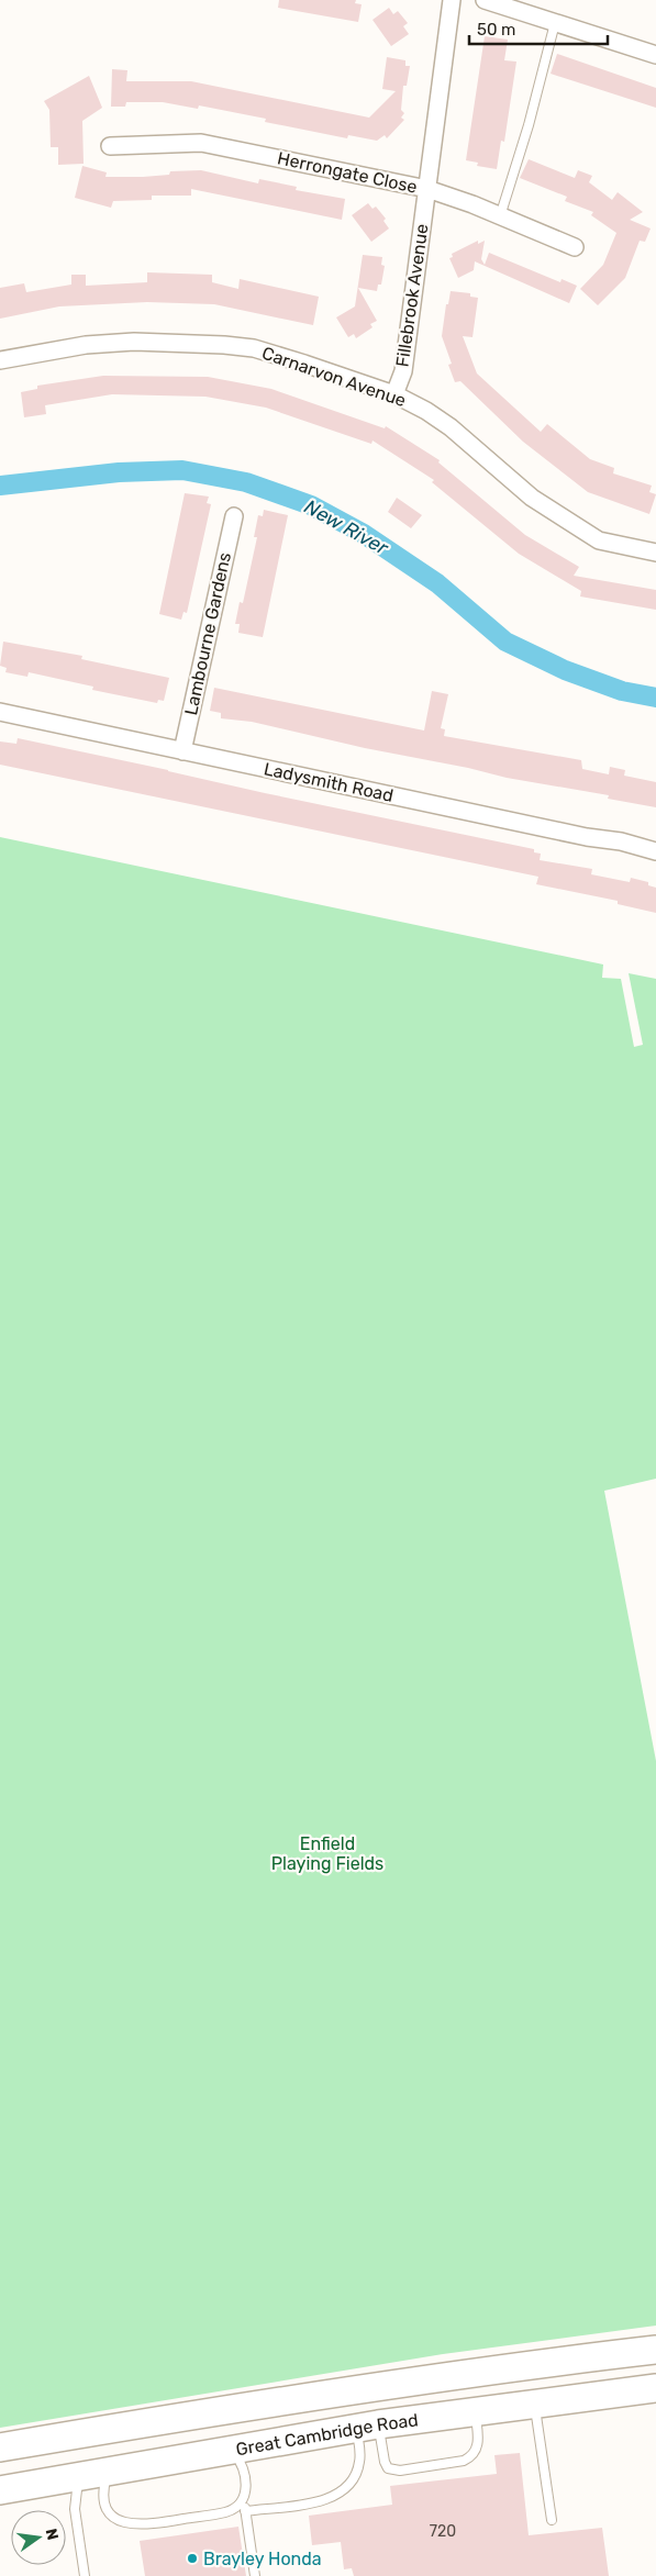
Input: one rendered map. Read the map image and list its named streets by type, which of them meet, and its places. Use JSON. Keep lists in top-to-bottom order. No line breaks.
{"streets":{"highway":["Great Cambridge Road"],"street":["Herrongate Close","Fillebrook Avenue","Carnarvon Avenue","Lambourne Gardens","Ladysmith Road"]},"crossings":[["Herrongate Close","Fillebrook Avenue"],["Fillebrook Avenue","Carnarvon Avenue"],["Lambourne Gardens","Ladysmith Road"]],"water":["New River"],"parks":["Enfield Playing Fields"],"places":["Brayley Honda"],"house_numbers":["720"],"scale_bar":"50 m","north":"right"}
